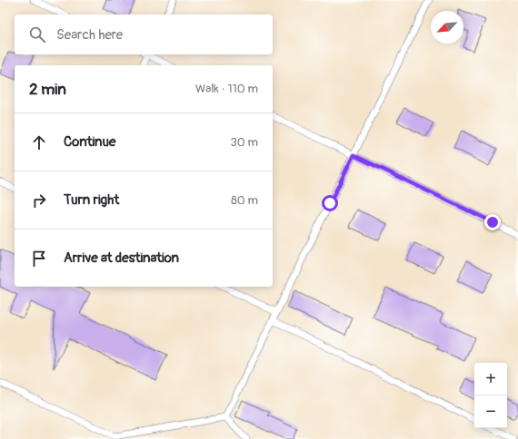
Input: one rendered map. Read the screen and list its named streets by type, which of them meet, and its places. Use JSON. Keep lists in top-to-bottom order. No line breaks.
{"north":"bottom left","page":{"search":"Search here","heading":["2 min","Walk · 110 m"],"list":[["Continue","30 m"],["Turn right","80 m"],"Arrive at destination"],"map_buttons":["+","−"]}}
